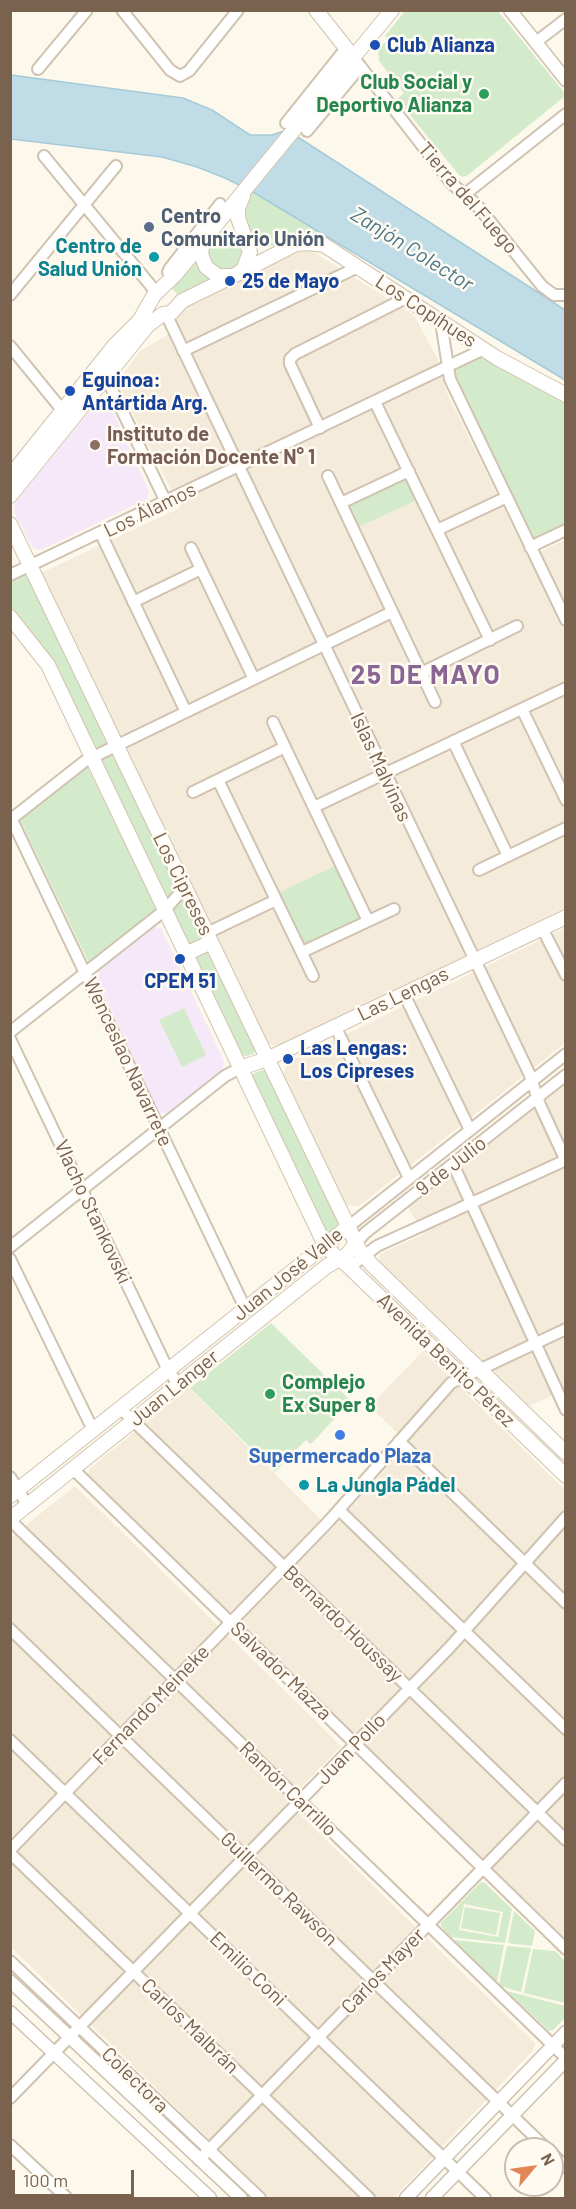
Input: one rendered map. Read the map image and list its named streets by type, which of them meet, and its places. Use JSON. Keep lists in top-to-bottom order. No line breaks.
{"streets":{"main road":["Tierra del Fuego","Los Copíhues","Los Cipreses","Las Lengas","9 de Julio","Juan José Valle","Avenida Benito Pérez","Juan Langer"],"street":["Los Álamos","Islas Malvinas","Wenceslao Navarrete","Vlacho Stankovski","Bernardo Houssay","Salvador Mazza","Fernando Meineke","Juan Pollo","Ramón Carrillo","Guillermo Rawson","Emilio Coni","Carlos Mayer","Carlos Malbrán","Colectora"]},"crossings":[["Los Copíhues","Los Álamos"],["Los Copíhues","Islas Malvinas"],["Los Álamos","Islas Malvinas"],["Los Álamos","Los Cipreses"],["Islas Malvinas","Las Lengas"],["Islas Malvinas","9 de Julio"],["Islas Malvinas","Juan José Valle"],["Los Cipreses","Las Lengas"],["Los Cipreses","9 de Julio"],["Los Cipreses","Juan José Valle"],["Los Cipreses","Avenida Benito Pérez"],["Wenceslao Navarrete","Juan José Valle"],["9 de Julio","Juan José Valle"],["9 de Julio","Avenida Benito Pérez"],["9 de Julio","Juan Langer"],["Vlacho Stankovski","Juan José Valle"],["Vlacho Stankovski","Juan Langer"],["Juan José Valle","Avenida Benito Pérez"],["Juan José Valle","Bernardo Houssay"],["Avenida Benito Pérez","Juan Langer"],["Avenida Benito Pérez","Fernando Meineke"],["Juan Langer","Bernardo Houssay"],["Juan Langer","Salvador Mazza"],["Juan Langer","Ramón Carrillo"],["Bernardo Houssay","Fernando Meineke"],["Bernardo Houssay","Juan Pollo"],["Bernardo Houssay","Carlos Mayer"],["Salvador Mazza","Fernando Meineke"],["Salvador Mazza","Juan Pollo"],["Salvador Mazza","Carlos Mayer"],["Fernando Meineke","Ramón Carrillo"],["Fernando Meineke","Guillermo Rawson"],["Fernando Meineke","Emilio Coni"],["Fernando Meineke","Carlos Malbrán"],["Juan Pollo","Ramón Carrillo"],["Juan Pollo","Guillermo Rawson"],["Juan Pollo","Emilio Coni"],["Juan Pollo","Carlos Malbrán"],["Juan Pollo","Colectora"],["Ramón Carrillo","Carlos Mayer"],["Guillermo Rawson","Carlos Mayer"],["Emilio Coni","Carlos Mayer"],["Carlos Mayer","Carlos Malbrán"],["Carlos Mayer","Colectora"]],"districts":["25 DE MAYO"],"water":["Zanjón Colector"],"places":["Club Alianza","Club Social y Deportivo Alianza","Centro Comunitario Unión","Centro de Salud Unión","25 de Mayo","Eguinoa: Antártida Arg.","Instituto de Formación Docente N° 1","CPEM 51","Las Lengas: Los Cipreses","Complejo Ex Super 8","Supermercado Plaza","La Jungla Pádel"],"scale_bar":"100 m","north":"top right"}
